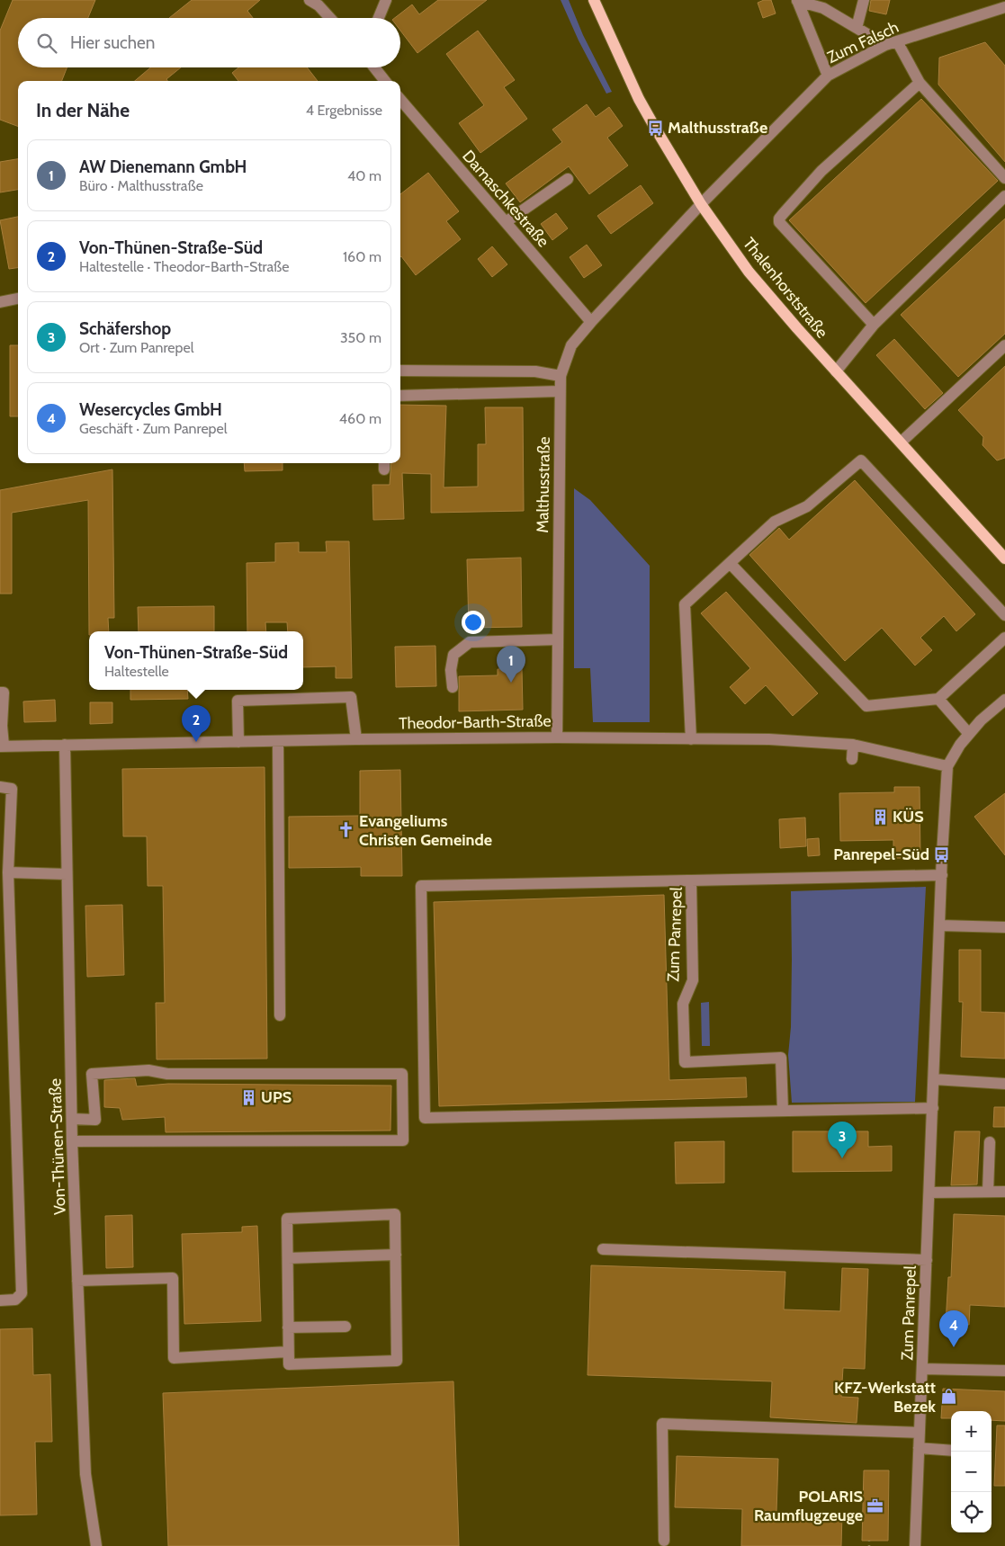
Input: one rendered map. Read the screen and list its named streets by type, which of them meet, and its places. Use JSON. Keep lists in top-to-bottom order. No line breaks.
{"streets":{"main road":["Thalenhorststraße"],"street":["Zum Falsch","Damaschkestraße","Malthusstraße","Theodor-Barth-Straße","Zum Panrepel","Von-Thünen-Straße"]},"crossings":[["Zum Falsch","Thalenhorststraße"],["Zum Falsch","Malthusstraße"],["Damaschkestraße","Malthusstraße"],["Thalenhorststraße","Malthusstraße"],["Malthusstraße","Theodor-Barth-Straße"],["Theodor-Barth-Straße","Zum Panrepel"],["Theodor-Barth-Straße","Von-Thünen-Straße"]],"places":{"bus stop":["Malthusstraße","Panrepel-Süd"],"building":["KÜS","UPS"],"church":["Evangeliums Christen Gemeinde"],"shop":["KFZ-Werkstatt Bezek"],"office":["POLARIS Raumflugzeuge"]},"page":{"search":"Hier suchen","heading":["In der Nähe","4 Ergebnisse"],"list":[{"mark":"1","name":"AW Dienemann GmbH","note":"Büro · Malthusstraße","value":"40 m"},{"mark":"2","name":"Von-Thünen-Straße-Süd","note":"Haltestelle · Theodor-Barth-Straße","value":"160 m"},{"mark":"3","name":"Schäfershop","note":"Ort · Zum Panrepel","value":"350 m"},{"mark":"4","name":"Wesercycles GmbH","note":"Geschäft · Zum Panrepel","value":"460 m"}],"popup":["Von-Thünen-Straße-Süd","Haltestelle"],"pins":["1","2","3","4"],"map_buttons":["+","−"]}}
